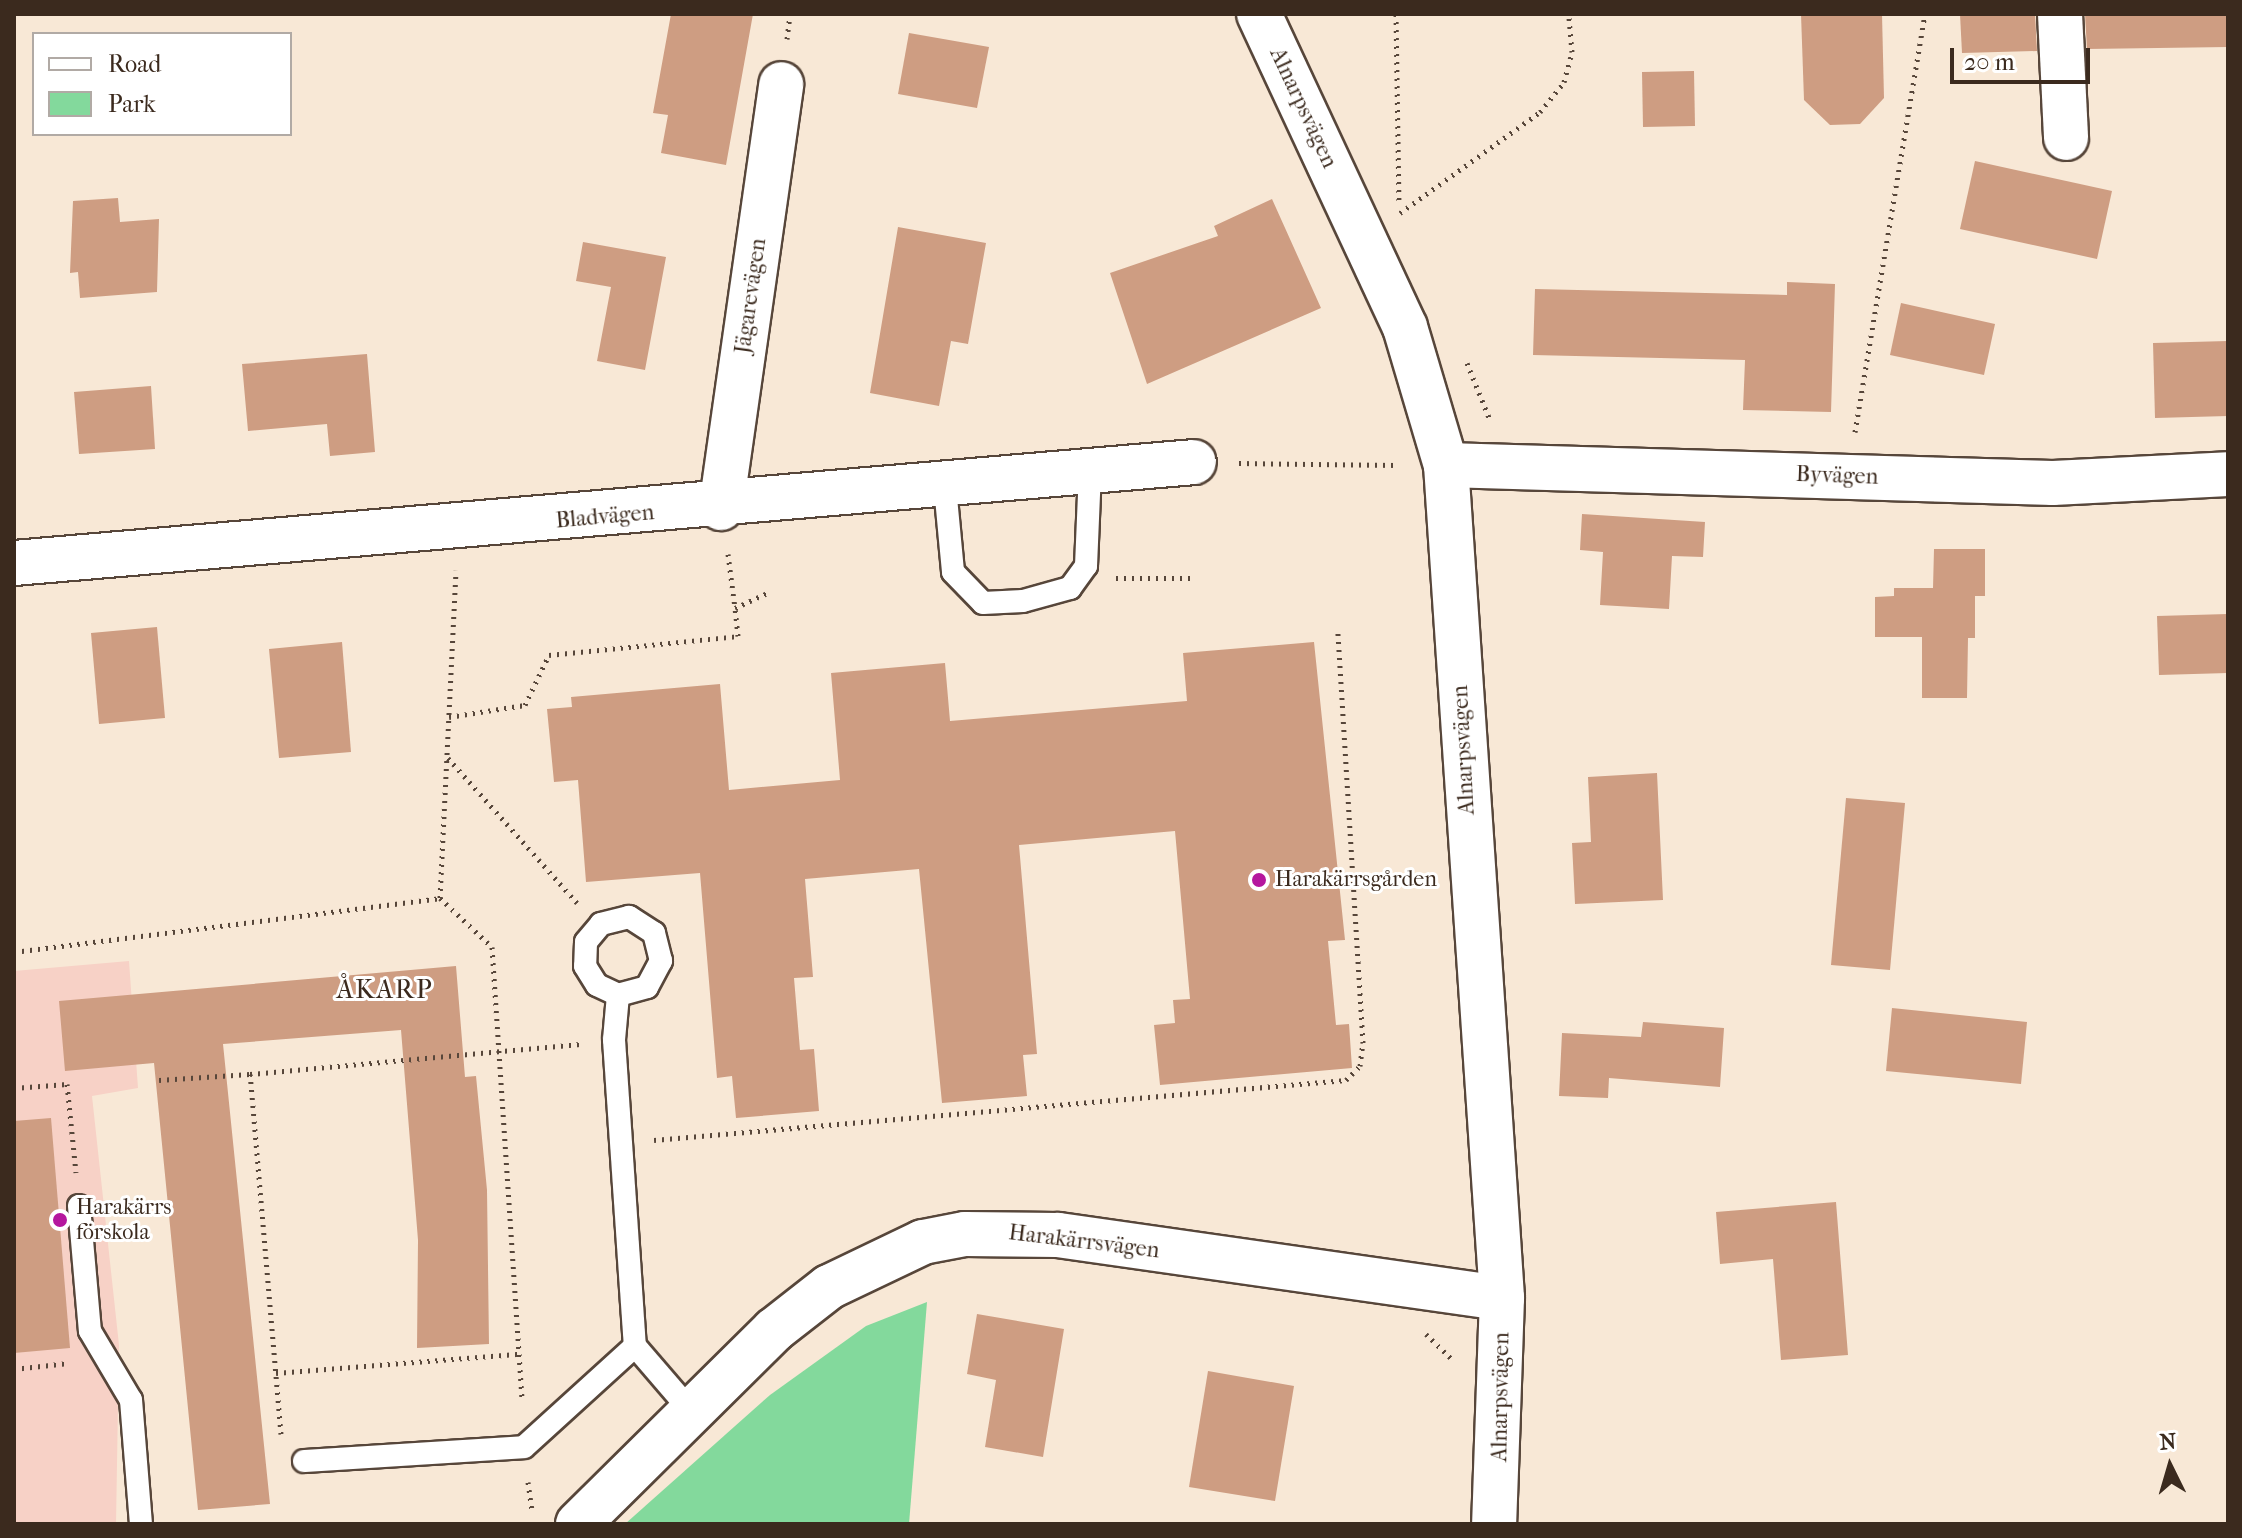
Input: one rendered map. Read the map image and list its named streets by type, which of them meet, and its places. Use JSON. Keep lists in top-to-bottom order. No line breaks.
{"streets":{"street":["Alnarpsvägen","Jägarevägen","Byvägen","Bladvägen","Harakärrsvägen"]},"crossings":[["Alnarpsvägen","Byvägen"],["Alnarpsvägen","Harakärrsvägen"],["Jägarevägen","Bladvägen"]],"districts":["ÅKARP"],"places":["Harakärrsgården","Harakärrs förskola"],"legend":["Road","Park"],"scale_bar":"20 m","north":"top"}
